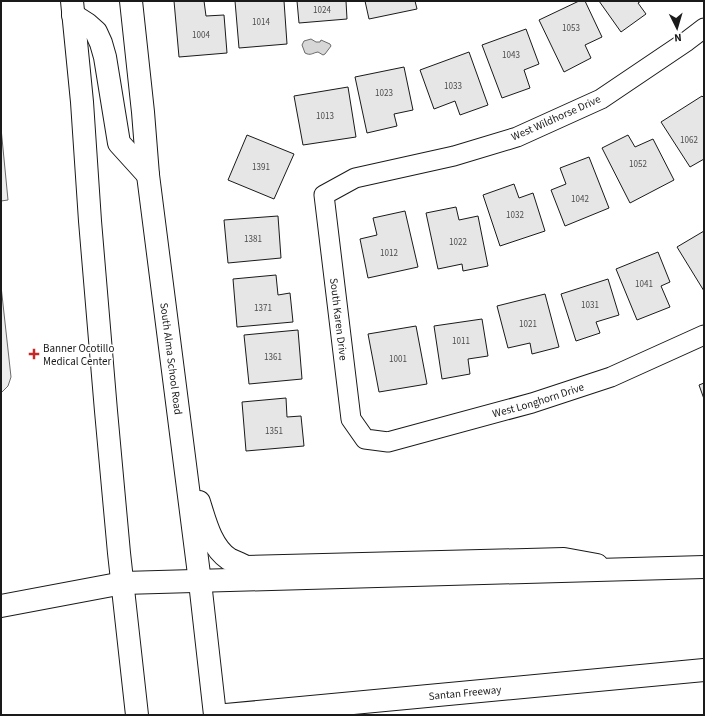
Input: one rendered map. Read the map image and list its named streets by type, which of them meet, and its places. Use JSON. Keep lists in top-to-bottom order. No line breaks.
{"streets":{"main road":["South Alma School Road","Santan Freeway"],"street":["West Wildhorse Drive","South Karen Drive","West Longhorn Drive"]},"crossings":[["West Wildhorse Drive","South Karen Drive"],["South Karen Drive","West Longhorn Drive"]],"places":{"health":["Banner Ocotillo Medical Center"]},"house_numbers":["1024","1014","1053","1004","1043","1033","1023","1013","1062","1052","1391","1042","1032","1381","1022","1012","1041","1031","1371","1021","1011","1361","1001","1351"],"north":"bottom"}
